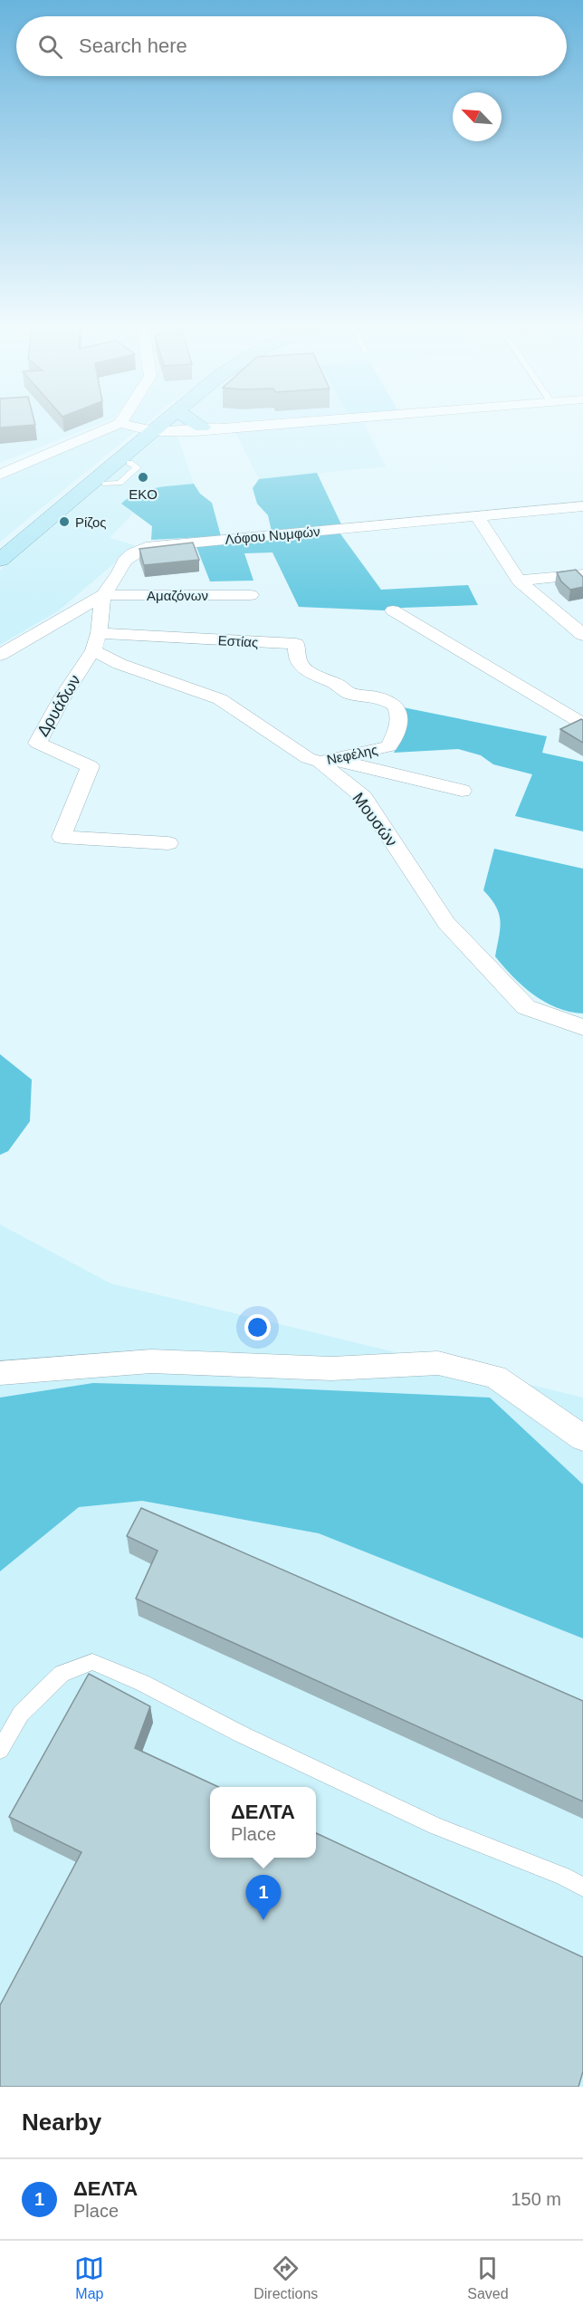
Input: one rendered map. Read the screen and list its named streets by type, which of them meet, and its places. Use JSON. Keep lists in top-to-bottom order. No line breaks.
{"streets":{"street":["Λόφου Νυμφών","Αμαζόνων","Εστίας","Δρυάδων","Νεφέλης","Μουσών"]},"crossings":[["Λόφου Νυμφών","Αμαζόνων"],["Λόφου Νυμφών","Δρυάδων"],["Αμαζόνων","Δρυάδων"],["Εστίας","Δρυάδων"],["Εστίας","Νεφέλης"],["Εστίας","Μουσών"],["Δρυάδων","Μουσών"],["Νεφέλης","Μουσών"]],"places":["EKO","Ρίζος"],"north":"top left","page":{"search":"Search here","popup":["ΔΕΛΤΑ","Place"],"pins":"1","heading":"Nearby","list":[{"mark":"1","name":"ΔΕΛΤΑ","note":"Place","value":"150 m"}],"nav":["Map","Directions","Saved"]}}
